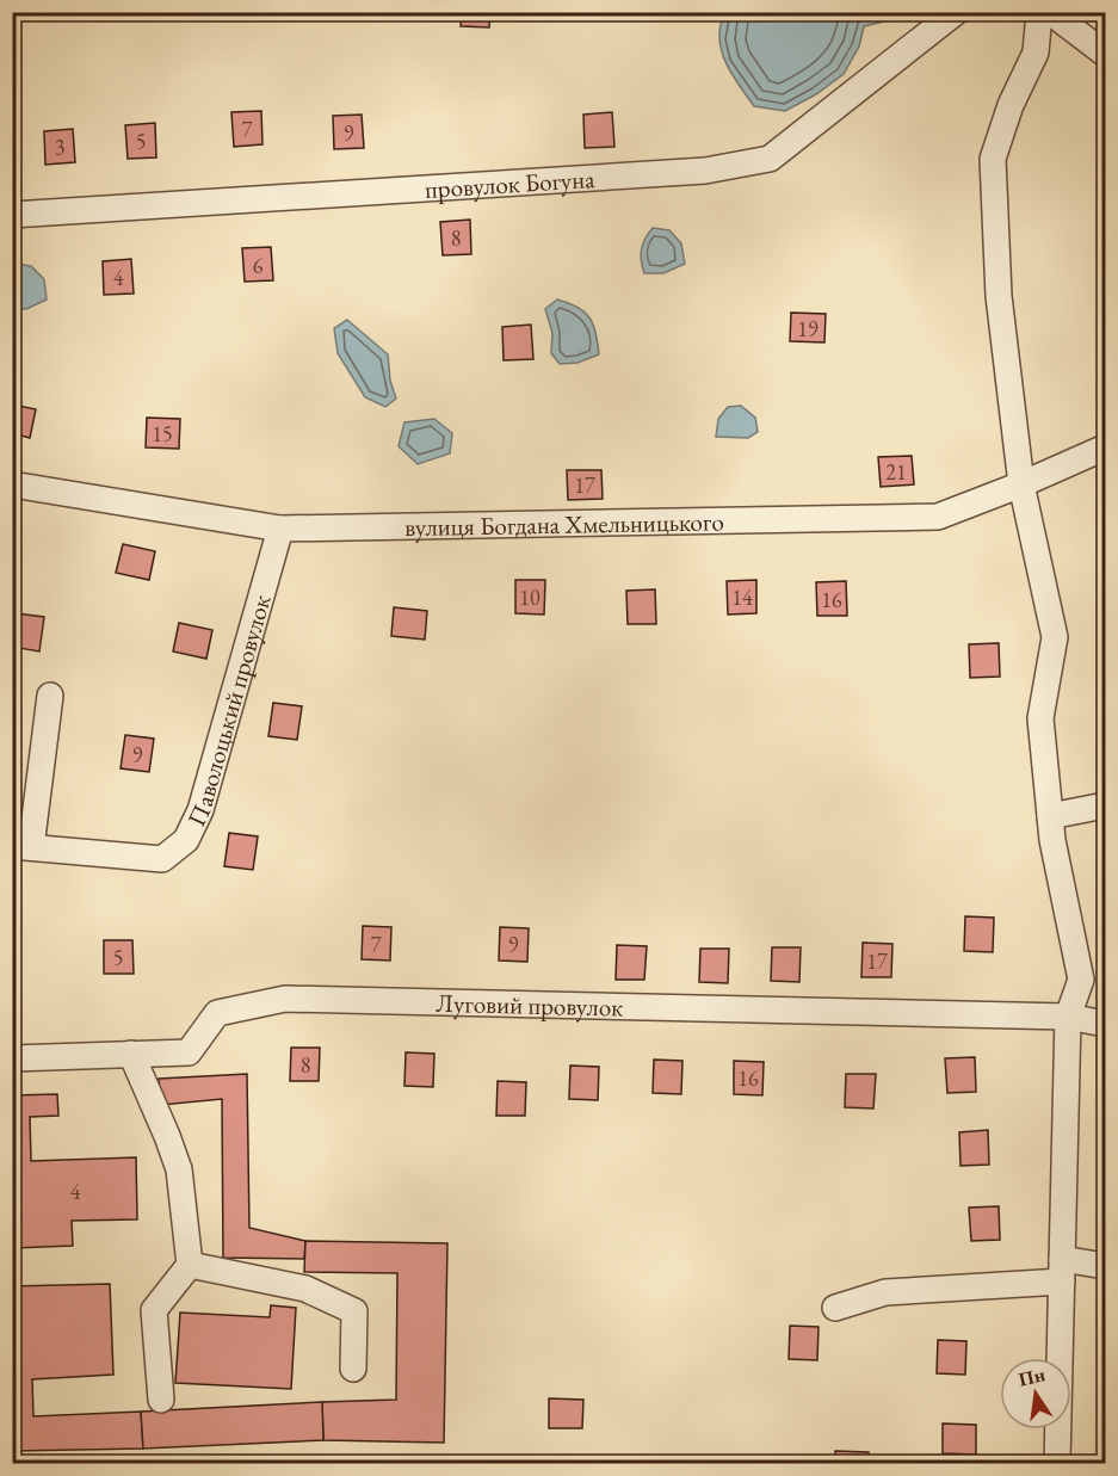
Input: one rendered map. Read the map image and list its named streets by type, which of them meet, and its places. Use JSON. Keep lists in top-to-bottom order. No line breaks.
{"streets":{"street":["провулок Богуна","вулиця Богдана Хмельницького","Паволоцький провулок","Луговий провулок"]},"crossings":[["вулиця Богдана Хмельницького","Паволоцький провулок"]],"house_numbers":["7","9","5","3","8","6","4","19","15","21","17","10","14","16","9","7","9","5","17","8","16","4"],"north":"top"}
